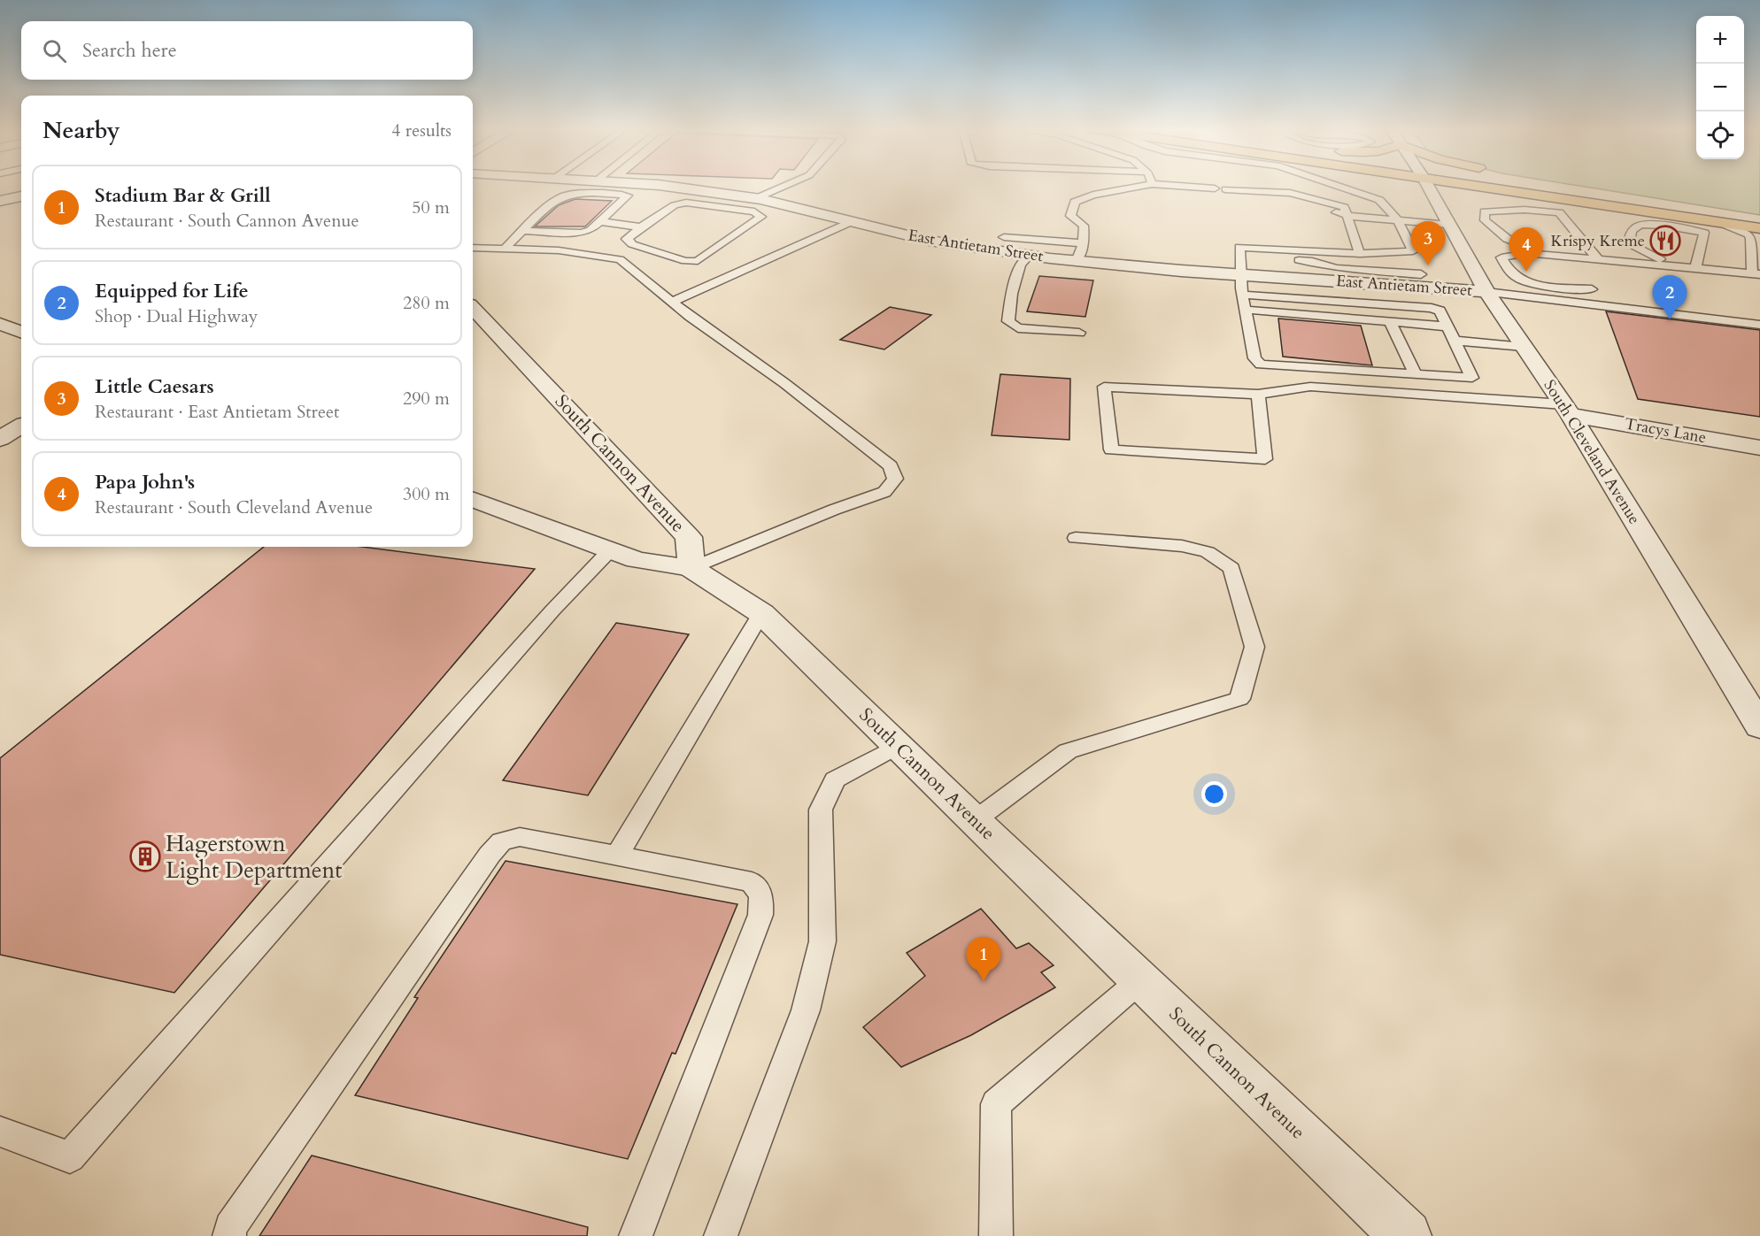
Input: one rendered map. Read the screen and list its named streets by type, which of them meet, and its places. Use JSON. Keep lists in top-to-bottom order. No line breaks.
{"streets":{"street":["East Antietam Street","Tracys Lane","South Cleveland Avenue","South Cannon Avenue"]},"crossings":[["East Antietam Street","South Cleveland Avenue"],["Tracys Lane","South Cleveland Avenue"]],"places":{"restaurant":["Krispy Kreme"],"building":["Hagerstown Light Department"]},"page":{"map_buttons":["+","−"],"search":"Search here","heading":["Nearby","4 results"],"list":[{"mark":"1","name":"Stadium Bar & Grill","note":"Restaurant · South Cannon Avenue","value":"50 m"},{"mark":"2","name":"Equipped for Life","note":"Shop · Dual Highway","value":"280 m"},{"mark":"3","name":"Little Caesars","note":"Restaurant · East Antietam Street","value":"290 m"},{"mark":"4","name":"Papa John's","note":"Restaurant · South Cleveland Avenue","value":"300 m"}],"pins":["3","4","2","1"]}}
